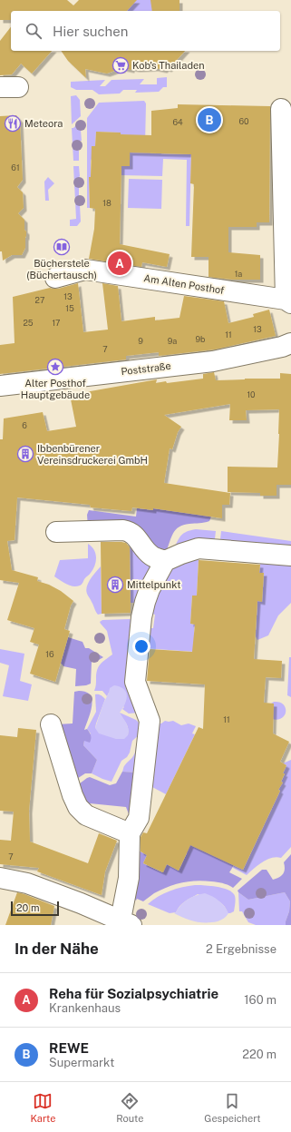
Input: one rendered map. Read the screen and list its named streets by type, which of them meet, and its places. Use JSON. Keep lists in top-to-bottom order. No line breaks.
{"streets":{"street":["Am Alten Posthof","Poststraße"]},"places":{"supermarket":["Kob's Thailaden"],"restaurant":["Meteora"],"library":["Bücherstele (Büchertausch)"],"place":["Alter Posthof Hauptgebäude"],"building":["Ibbenbürener Vereinsdruckerei GmbH","Mittelpunkt"]},"house_numbers":["60","64","61","18","1a","13","27","15","25","17","13","11","9b","9","9a","7","10","6","16","11","7"],"scale_bar":"20 m","page":{"search":"Hier suchen","pins":["B","A"],"scale":"20 m","heading":["In der Nähe","2 Ergebnisse"],"list":[{"mark":"A","name":"Reha für Sozialpsychiatrie","note":"Krankenhaus","value":"160 m"},{"mark":"B","name":"REWE","note":"Supermarkt","value":"220 m"}],"nav":["Karte","Route","Gespeichert"]}}
